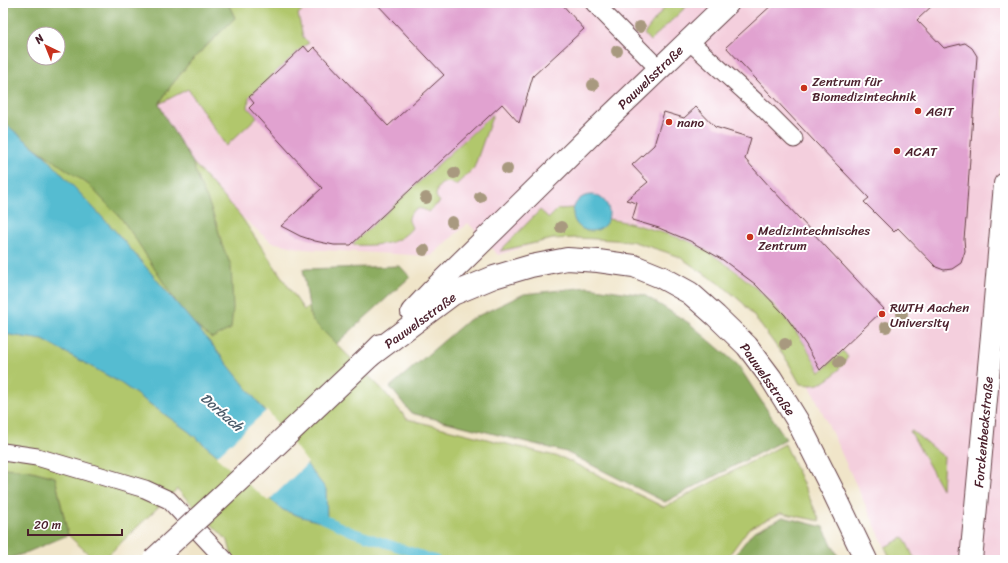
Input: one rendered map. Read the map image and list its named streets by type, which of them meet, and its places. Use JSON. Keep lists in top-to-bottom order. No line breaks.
{"streets":{"street":["Pauwelsstraße","Forckenbeckstraße"]},"water":["Dorbach"],"places":["Zentrum für Biomedizintechnik","AGIT","nano","ACAT","Medizintechnisches Zentrum","RWTH Aachen University"],"scale_bar":"20 m","north":"top left"}
